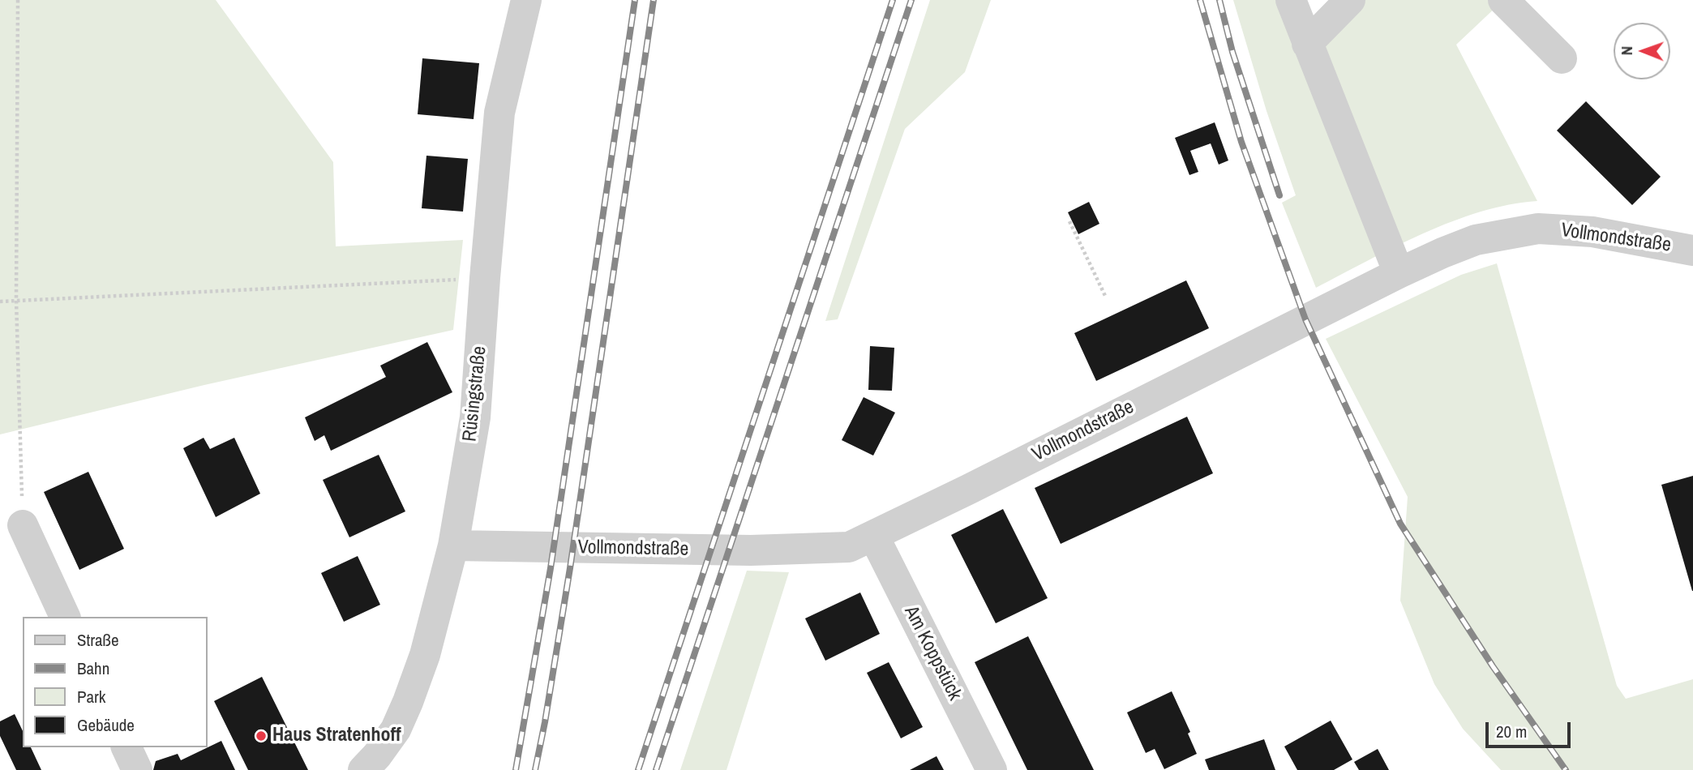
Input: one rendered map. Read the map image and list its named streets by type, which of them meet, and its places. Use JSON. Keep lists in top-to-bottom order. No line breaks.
{"streets":{"street":["Vollmondstraße","Rüsingstraße","Am Koppstück"]},"crossings":[["Vollmondstraße","Rüsingstraße"],["Vollmondstraße","Am Koppstück"]],"places":["Haus Stratenhoff"],"legend":["Straße","Bahn","Park","Gebäude"],"scale_bar":"20 m","north":"left"}
